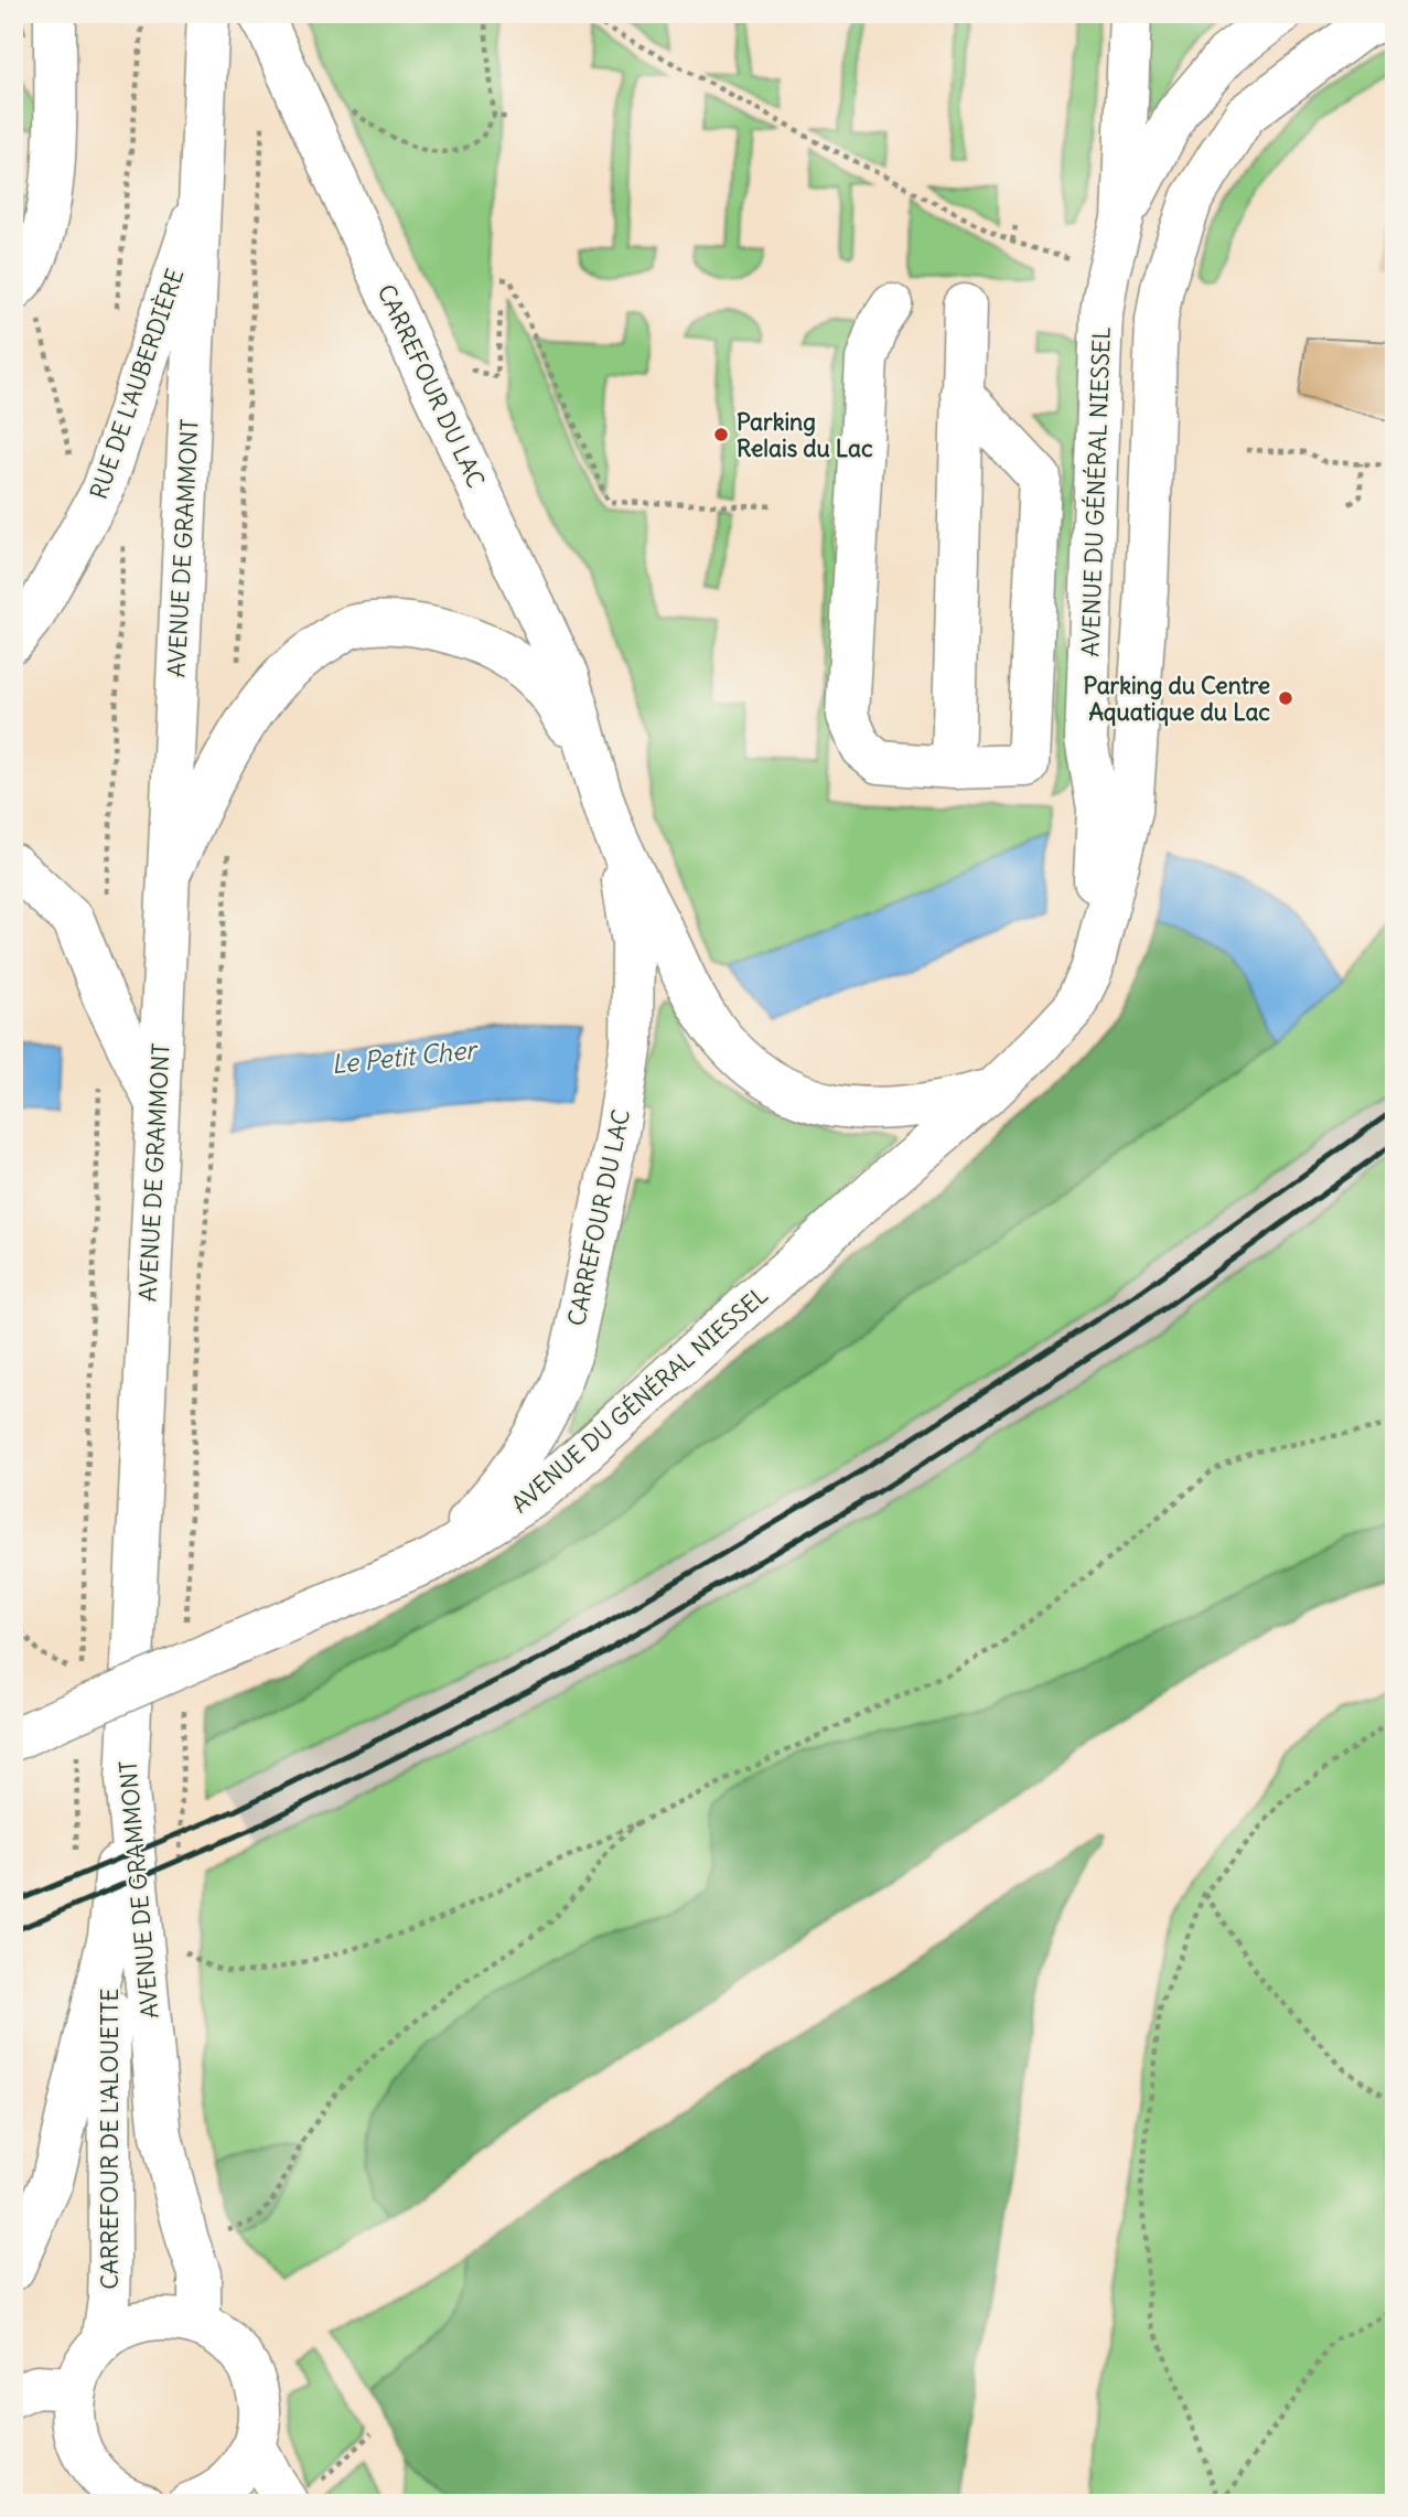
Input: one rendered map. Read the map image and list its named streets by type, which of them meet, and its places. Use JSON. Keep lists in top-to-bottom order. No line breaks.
{"streets":{"street":["RUE DE L'AUBERDIÈRE","CARREFOUR DU LAC","AVENUE DU GÉNÉRAL NIESSEL","AVENUE DE GRAMMONT","CARREFOUR DE L'ALOUETTE"]},"crossings":[["RUE DE L'AUBERDIÈRE","AVENUE DE GRAMMONT"],["CARREFOUR DU LAC","AVENUE DU GÉNÉRAL NIESSEL"],["CARREFOUR DU LAC","AVENUE DE GRAMMONT"],["AVENUE DE GRAMMONT","CARREFOUR DE L'ALOUETTE"]],"water":["Le Petit Cher"],"places":["Parking Relais du Lac","Parking du Centre Aquatique du Lac"]}
